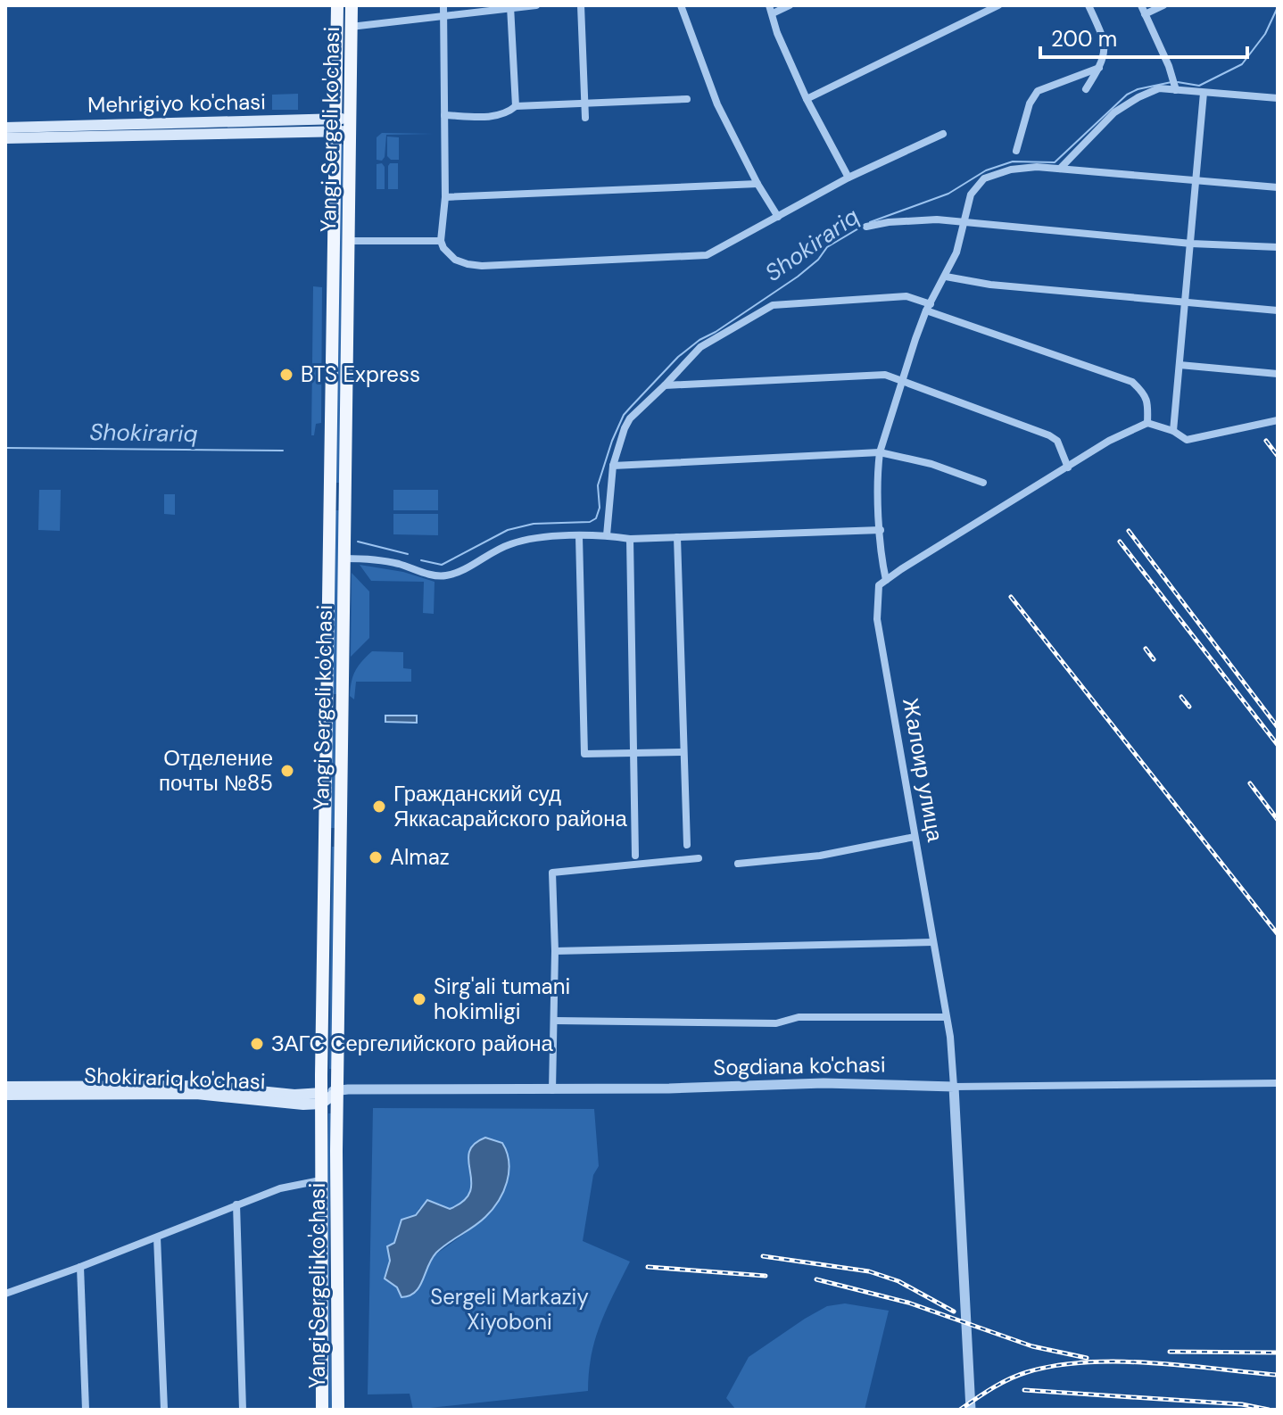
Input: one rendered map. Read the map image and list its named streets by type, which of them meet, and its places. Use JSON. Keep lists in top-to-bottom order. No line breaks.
{"streets":{"main road":["Mehrigiyo ko'chasi","Yangi Sergeli ko'chasi","Shokirariq ko'chasi"],"street":["Жалоир улица","Sogdiana ko'chasi"]},"crossings":[["Mehrigiyo ko'chasi","Yangi Sergeli ko'chasi"],["Yangi Sergeli ko'chasi","Sogdiana ko'chasi"],["Yangi Sergeli ko'chasi","Shokirariq ko'chasi"],["Жалоир улица","Sogdiana ko'chasi"]],"water":["Shokirariq"],"parks":["Sergeli Markaziy Xiyoboni"],"places":["BTS Express","Отделение почты №85","Гражданский суд Яккасарайского района","Almaz","Sirg'ali tumani hokimligi","ЗАГС Сергелийского района"],"scale_bar":"200 m"}
